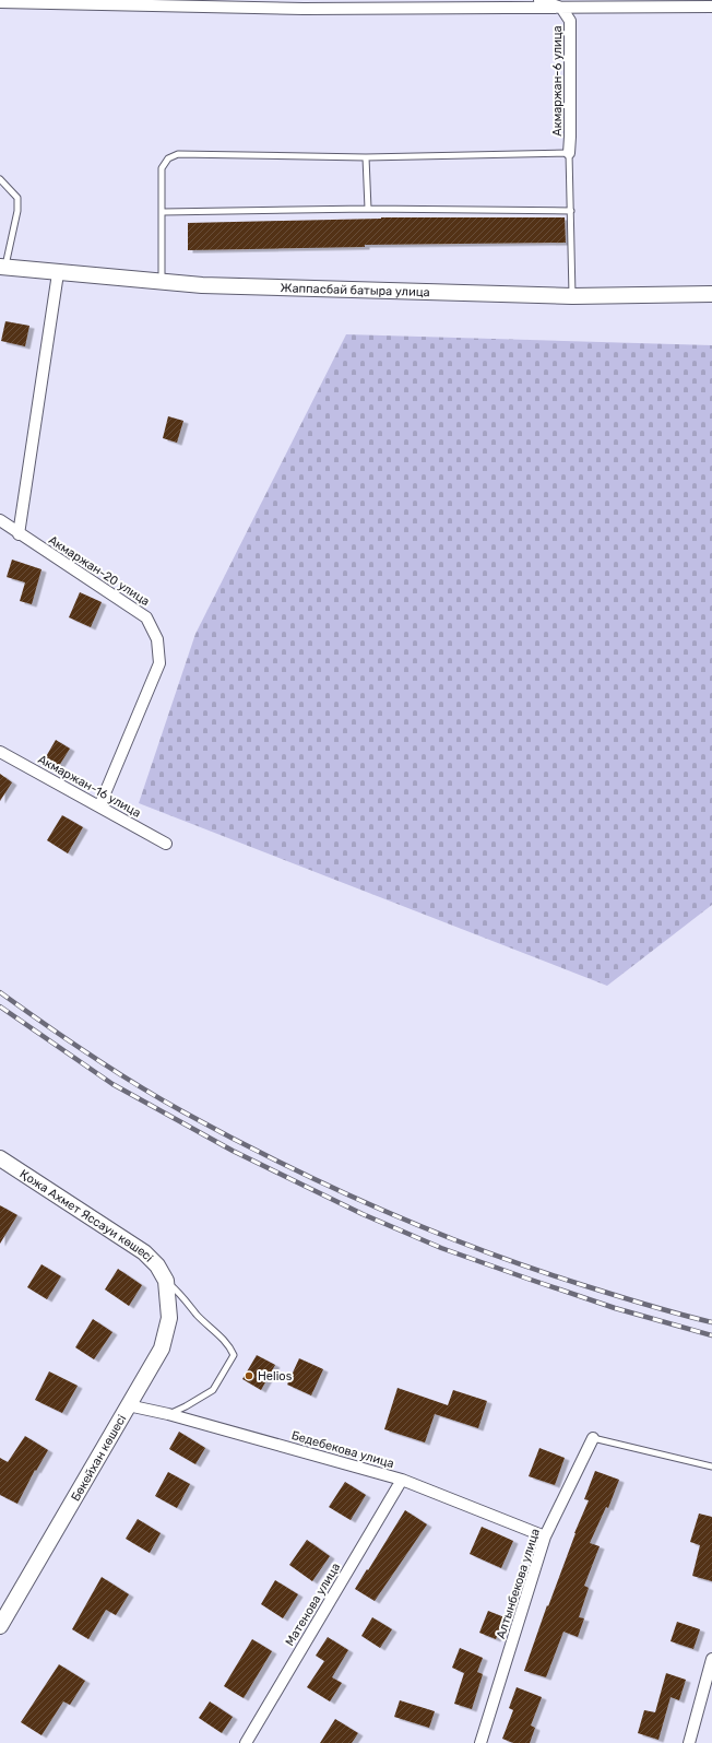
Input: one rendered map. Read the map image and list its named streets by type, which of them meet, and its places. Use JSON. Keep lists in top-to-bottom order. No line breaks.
{"streets":{"main road":["Жаппасбай батыра улица","Қожа Ахмет Яссауи көшесі","Бөкейхан көшесі"],"street":["Акмаржан-6 улица","Акмаржан-20 улица","Акмаржан-16 улица","Бедебекова улица","Алтынбекова улица","Матенова улица"]},"crossings":[["Акмаржан-20 улица","Акмаржан-16 улица"],["Қожа Ахмет Яссауи көшесі","Бөкейхан көшесі"],["Бедебекова улица","Бөкейхан көшесі"],["Бедебекова улица","Алтынбекова улица"],["Бедебекова улица","Матенова улица"]],"places":["Helios"]}
